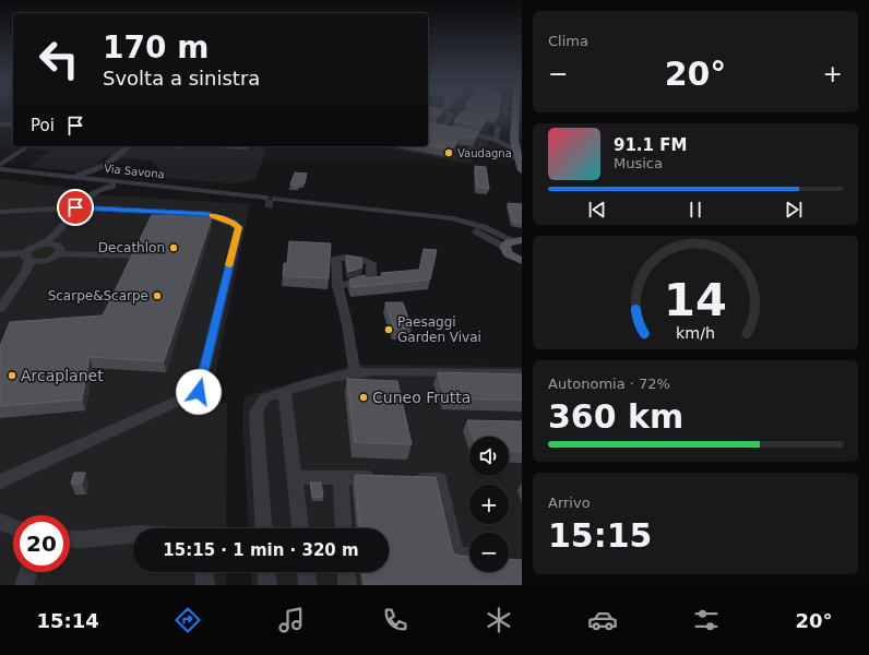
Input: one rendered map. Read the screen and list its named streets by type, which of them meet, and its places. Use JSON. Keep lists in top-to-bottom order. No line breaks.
{"streets":{"street":["Via Savona"]},"places":["Vaudagna","Decathlon","Scarpe&Scarpe","Paesaggi Garden Vivai","Arcaplanet","Cuneo Frutta"],"page":{"tile":["Clima",["Autonomia · 72%","360 km"],["Arrivo","15:15"]],"turn":["170 m","Svolta a sinistra"],"heat":["−","20°","+"],"then":"Poi","song":["91.1 FM","Musica"],"map_buttons":["+","−"],"limit":"20","trip":"15:15 · 1 min · 320 m","tabs":["15:14","20°"],"gauge":["14","km/h"]}}
